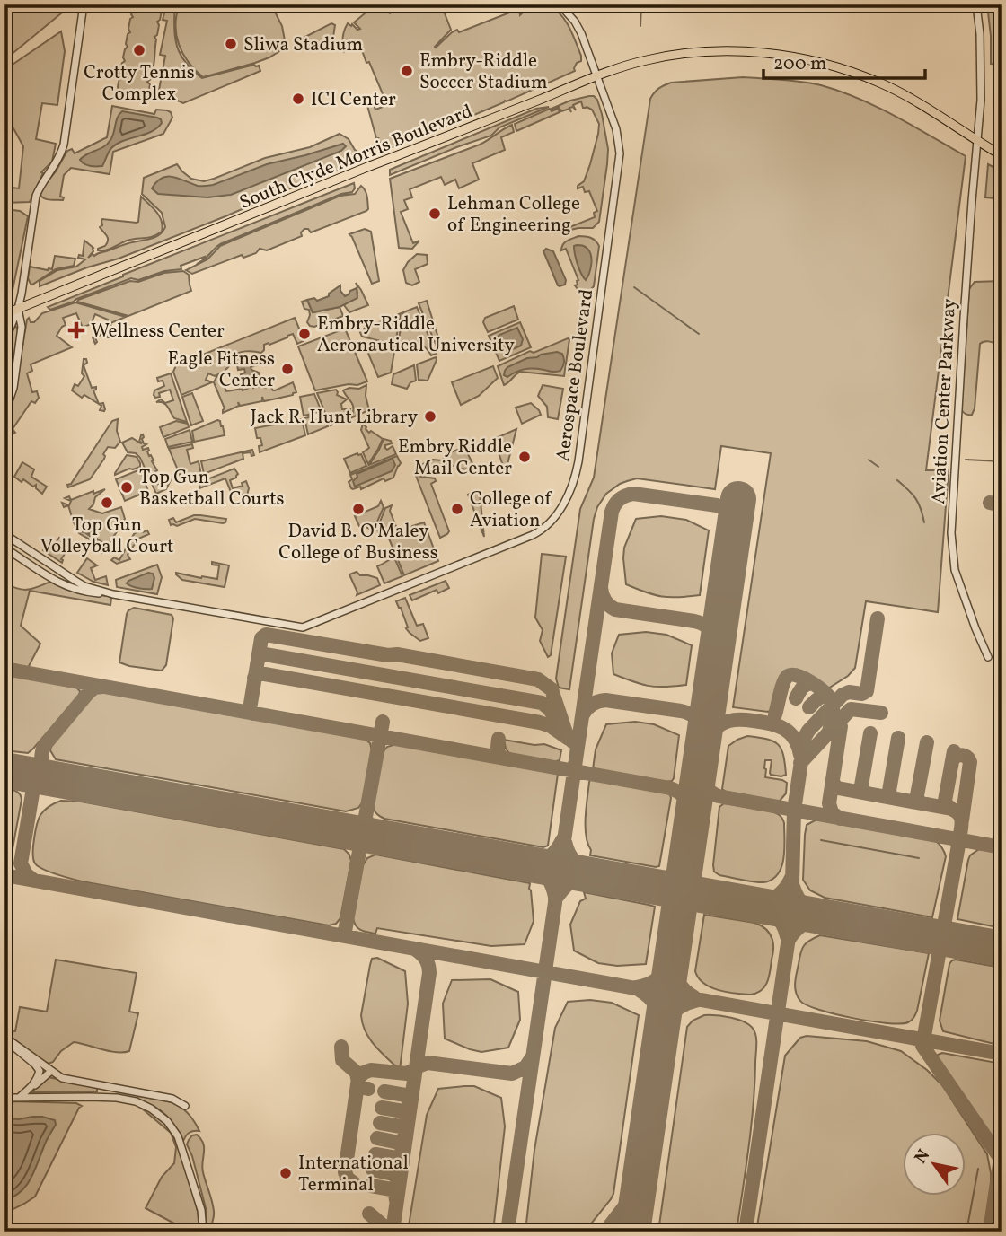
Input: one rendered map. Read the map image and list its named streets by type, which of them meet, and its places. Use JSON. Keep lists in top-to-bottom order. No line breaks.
{"streets":{"main road":["South Clyde Morris Boulevard"],"street":["Aerospace Boulevard","Aviation Center Parkway"]},"crossings":[["South Clyde Morris Boulevard","Aerospace Boulevard"],["South Clyde Morris Boulevard","Aviation Center Parkway"]],"places":{"other":["Sliwa Stadium","Crotty Tennis Complex","Embry-Riddle Soccer Stadium","ICI Center","Lehman College of Engineering","Embry-Riddle Aeronautical University","Eagle Fitness Center","Jack R. Hunt Library","Embry Riddle Mail Center","Top Gun Basketball Courts","Top Gun Volleyball Court","David B. O'Maley College of Business","College of Aviation","International Terminal"],"health":["Wellness Center"]},"scale_bar":"200 m","north":"top left"}
